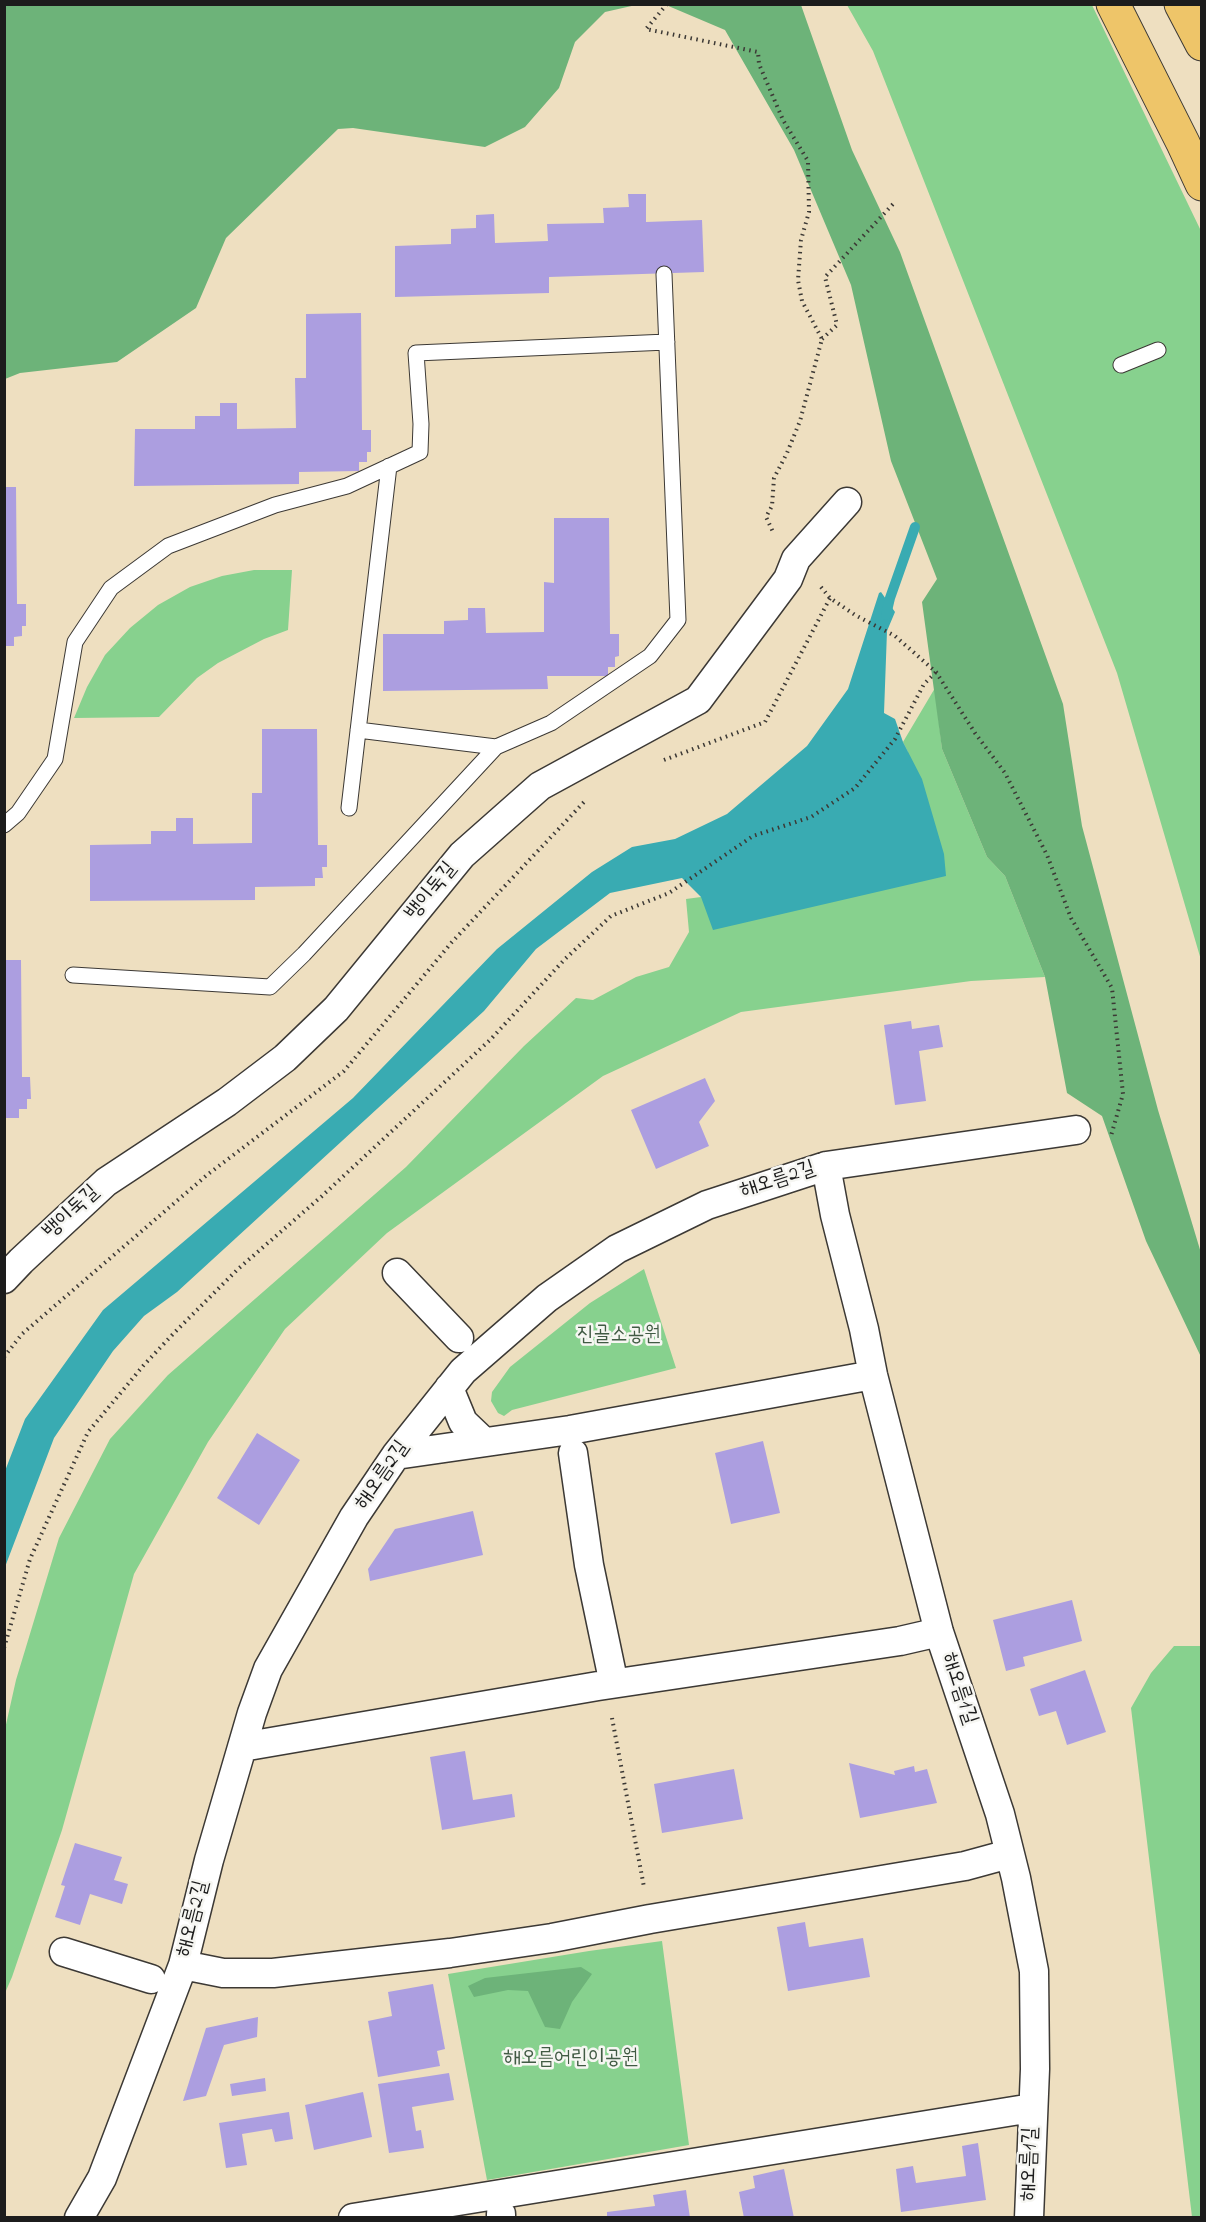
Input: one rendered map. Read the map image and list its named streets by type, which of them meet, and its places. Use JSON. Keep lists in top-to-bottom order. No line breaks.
{"streets":{"street":["뱅이둑길","해오름2길","해오름1길"]},"crossings":[["해오름2길","해오름1길"]],"parks":["진골소공원","해오름어린이공원"]}
